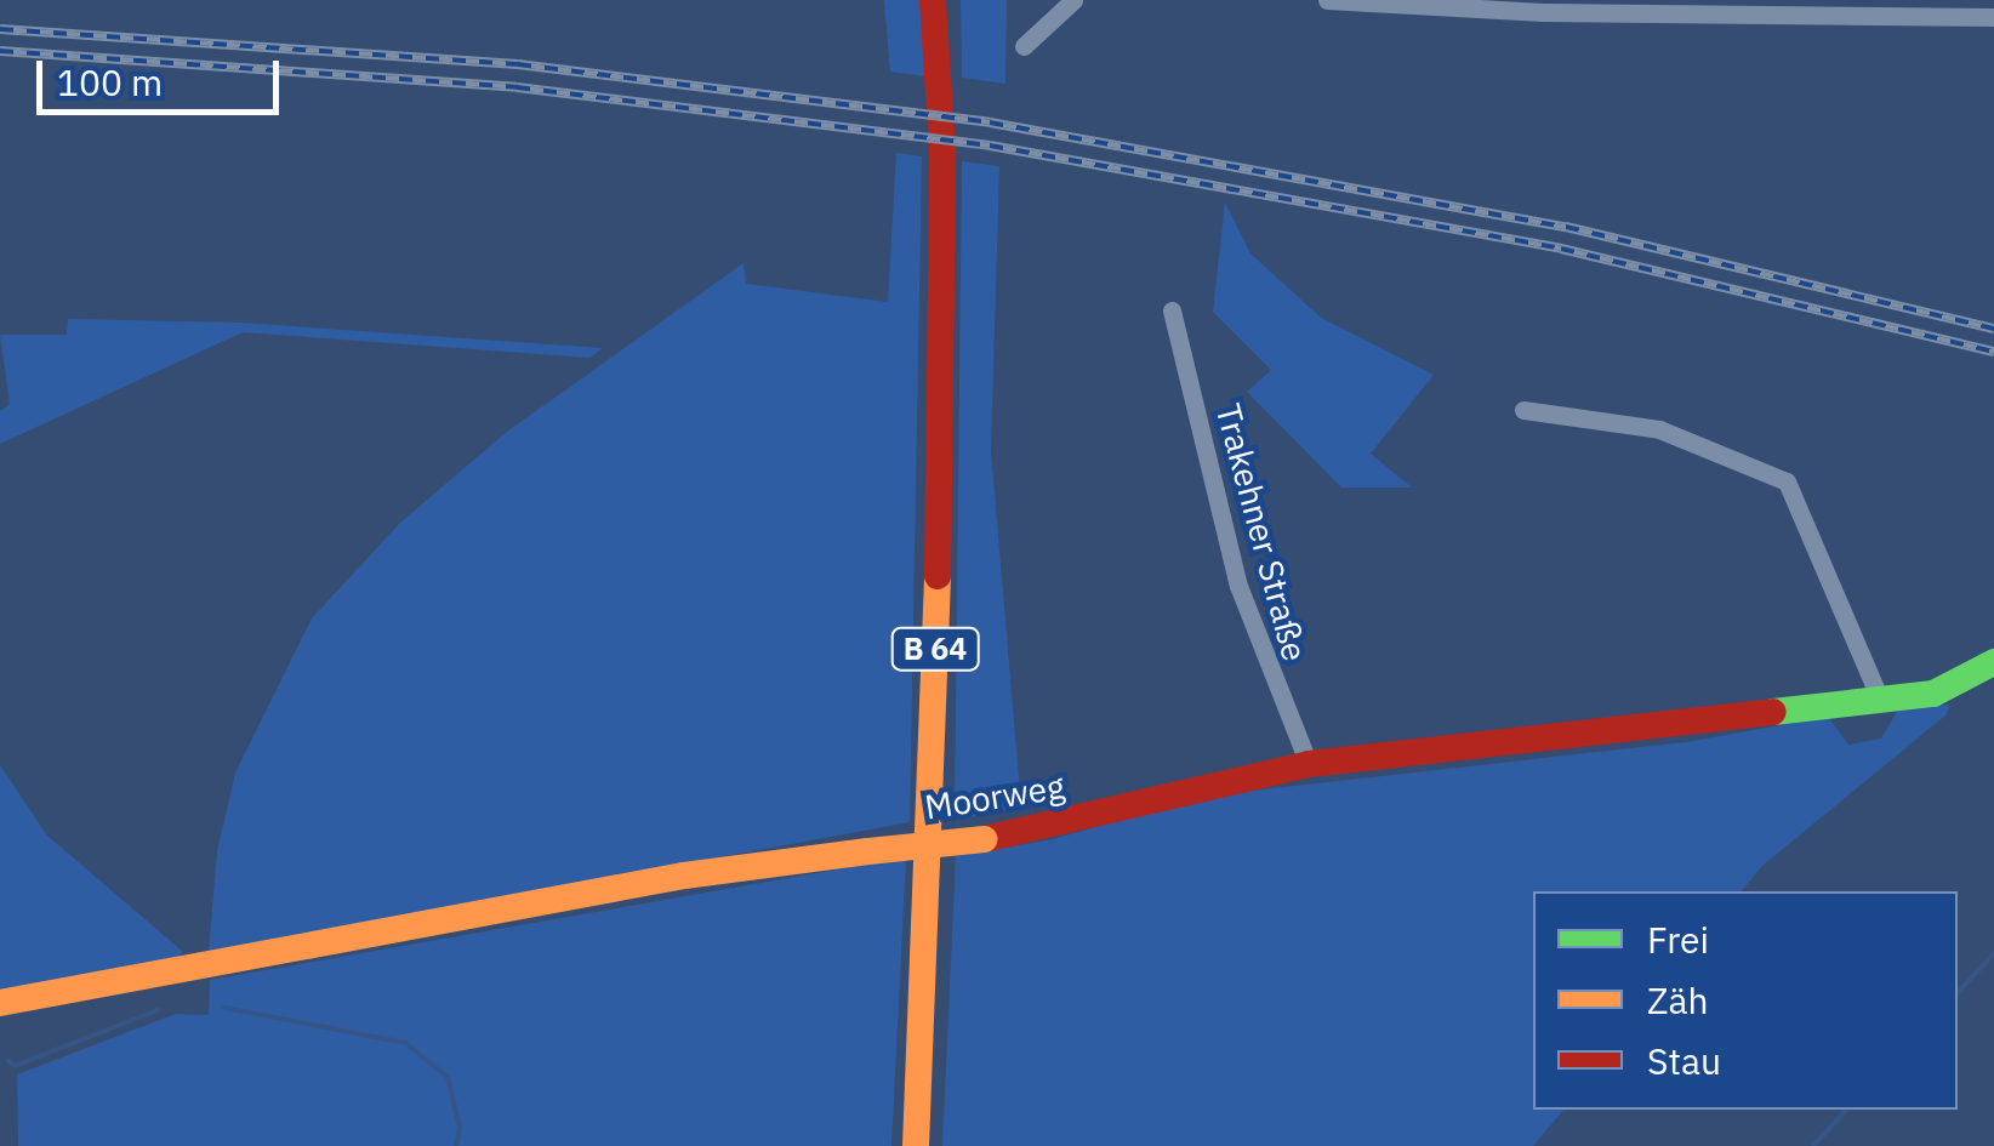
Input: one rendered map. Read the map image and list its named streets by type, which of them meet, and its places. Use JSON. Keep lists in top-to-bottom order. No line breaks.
{"streets":{"main road":["B 64","Moorweg"],"street":["Trakehner Straße"]},"crossings":[["Trakehner Straße","Moorweg"]],"legend":["Frei","Zäh","Stau"],"scale_bar":"100 m"}
